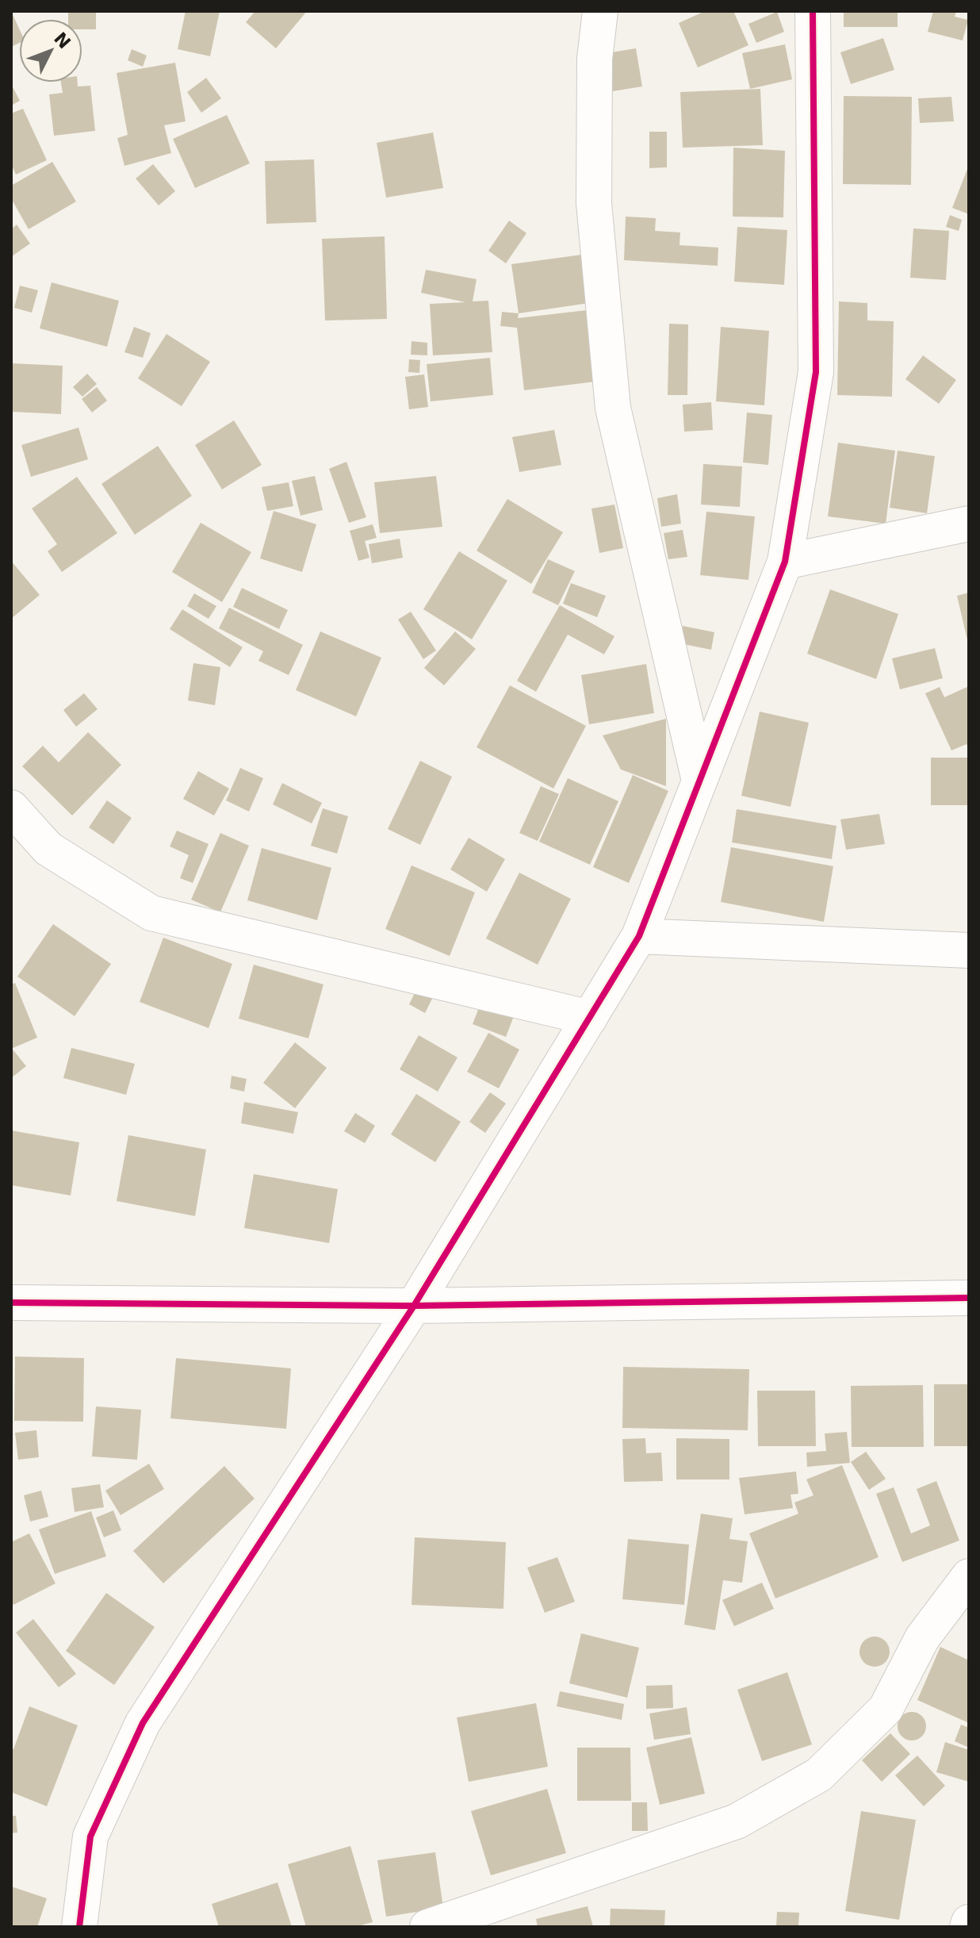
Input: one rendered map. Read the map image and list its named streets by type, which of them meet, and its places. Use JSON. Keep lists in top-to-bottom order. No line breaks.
{"north":"top right"}
